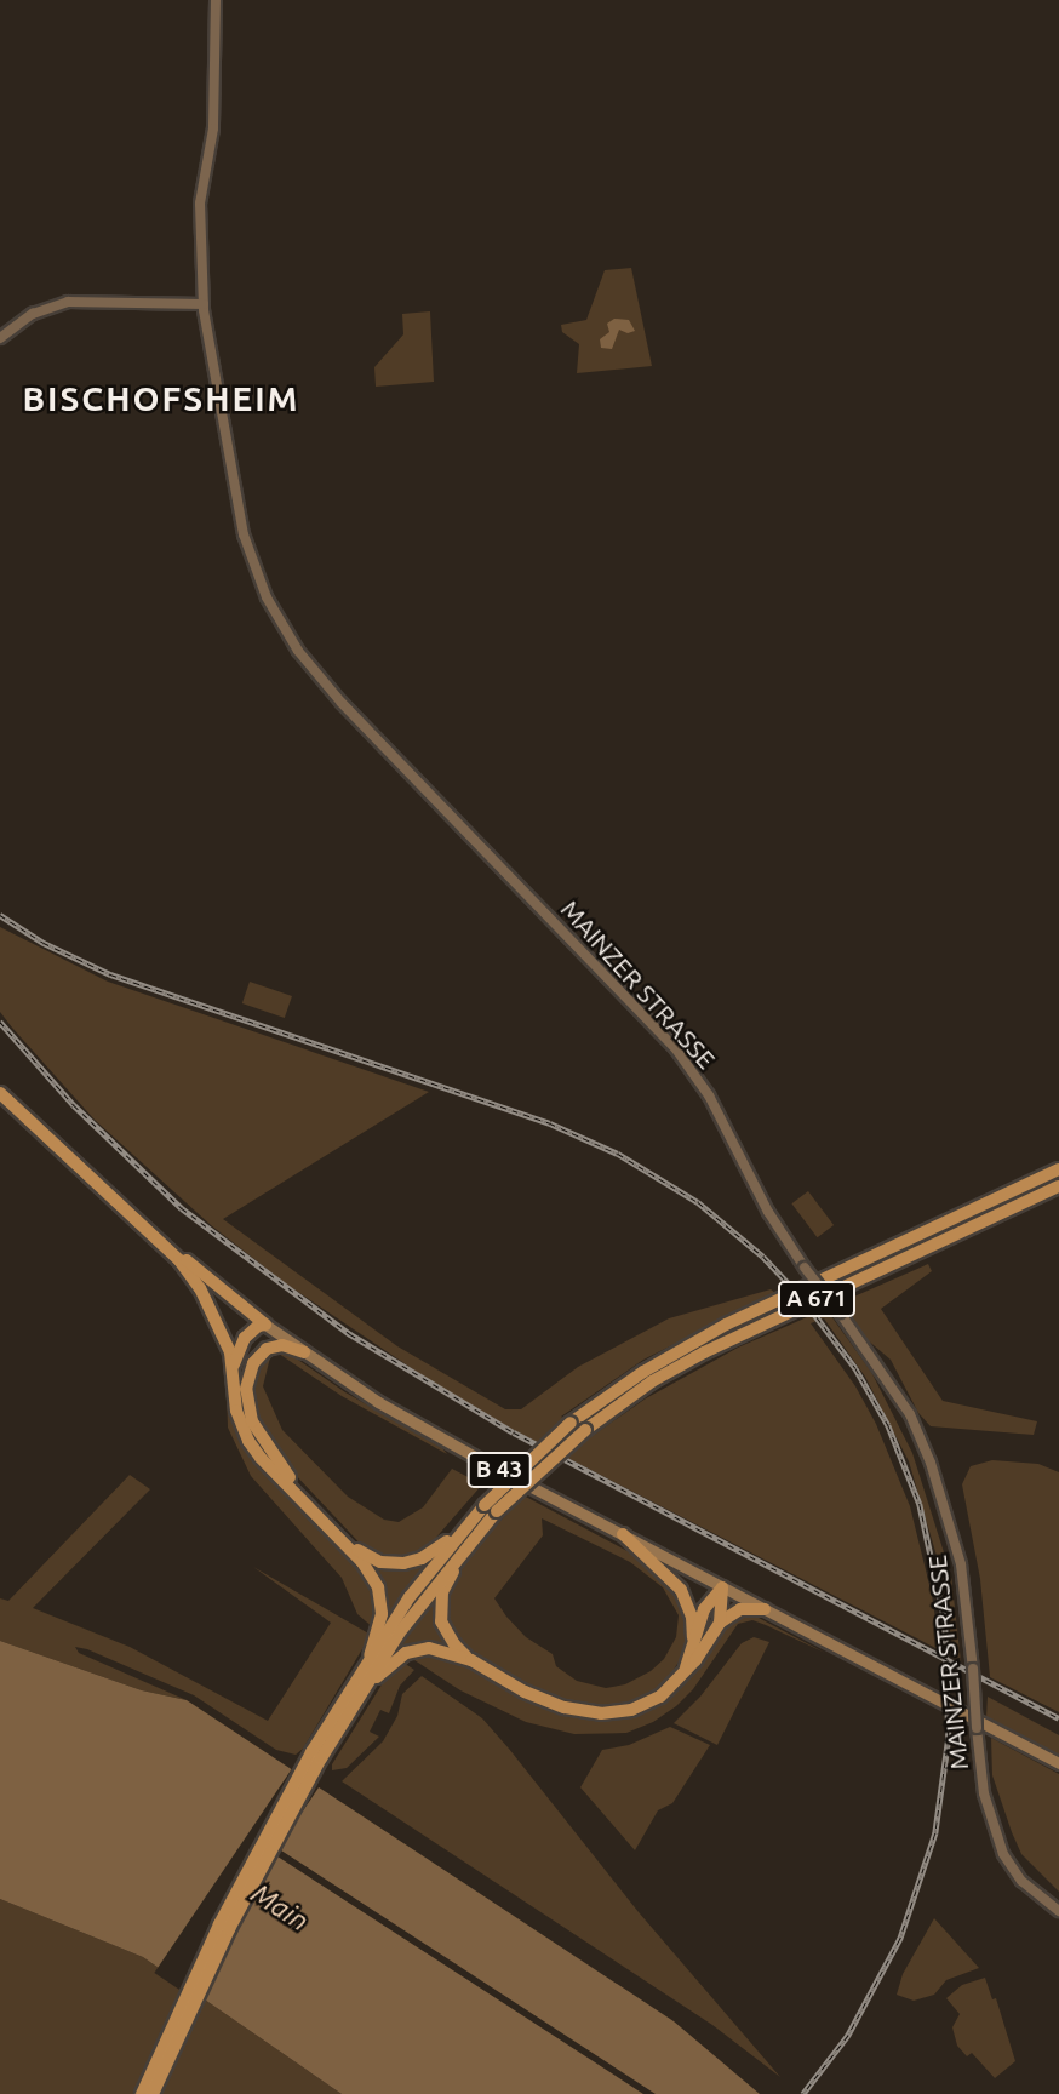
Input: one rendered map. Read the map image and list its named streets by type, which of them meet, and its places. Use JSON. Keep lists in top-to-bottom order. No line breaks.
{"streets":{"highway":["A 671","B 43"],"main road":["MAINZER STRASSE"]},"districts":["BISCHOFSHEIM"],"water":["Main"]}
